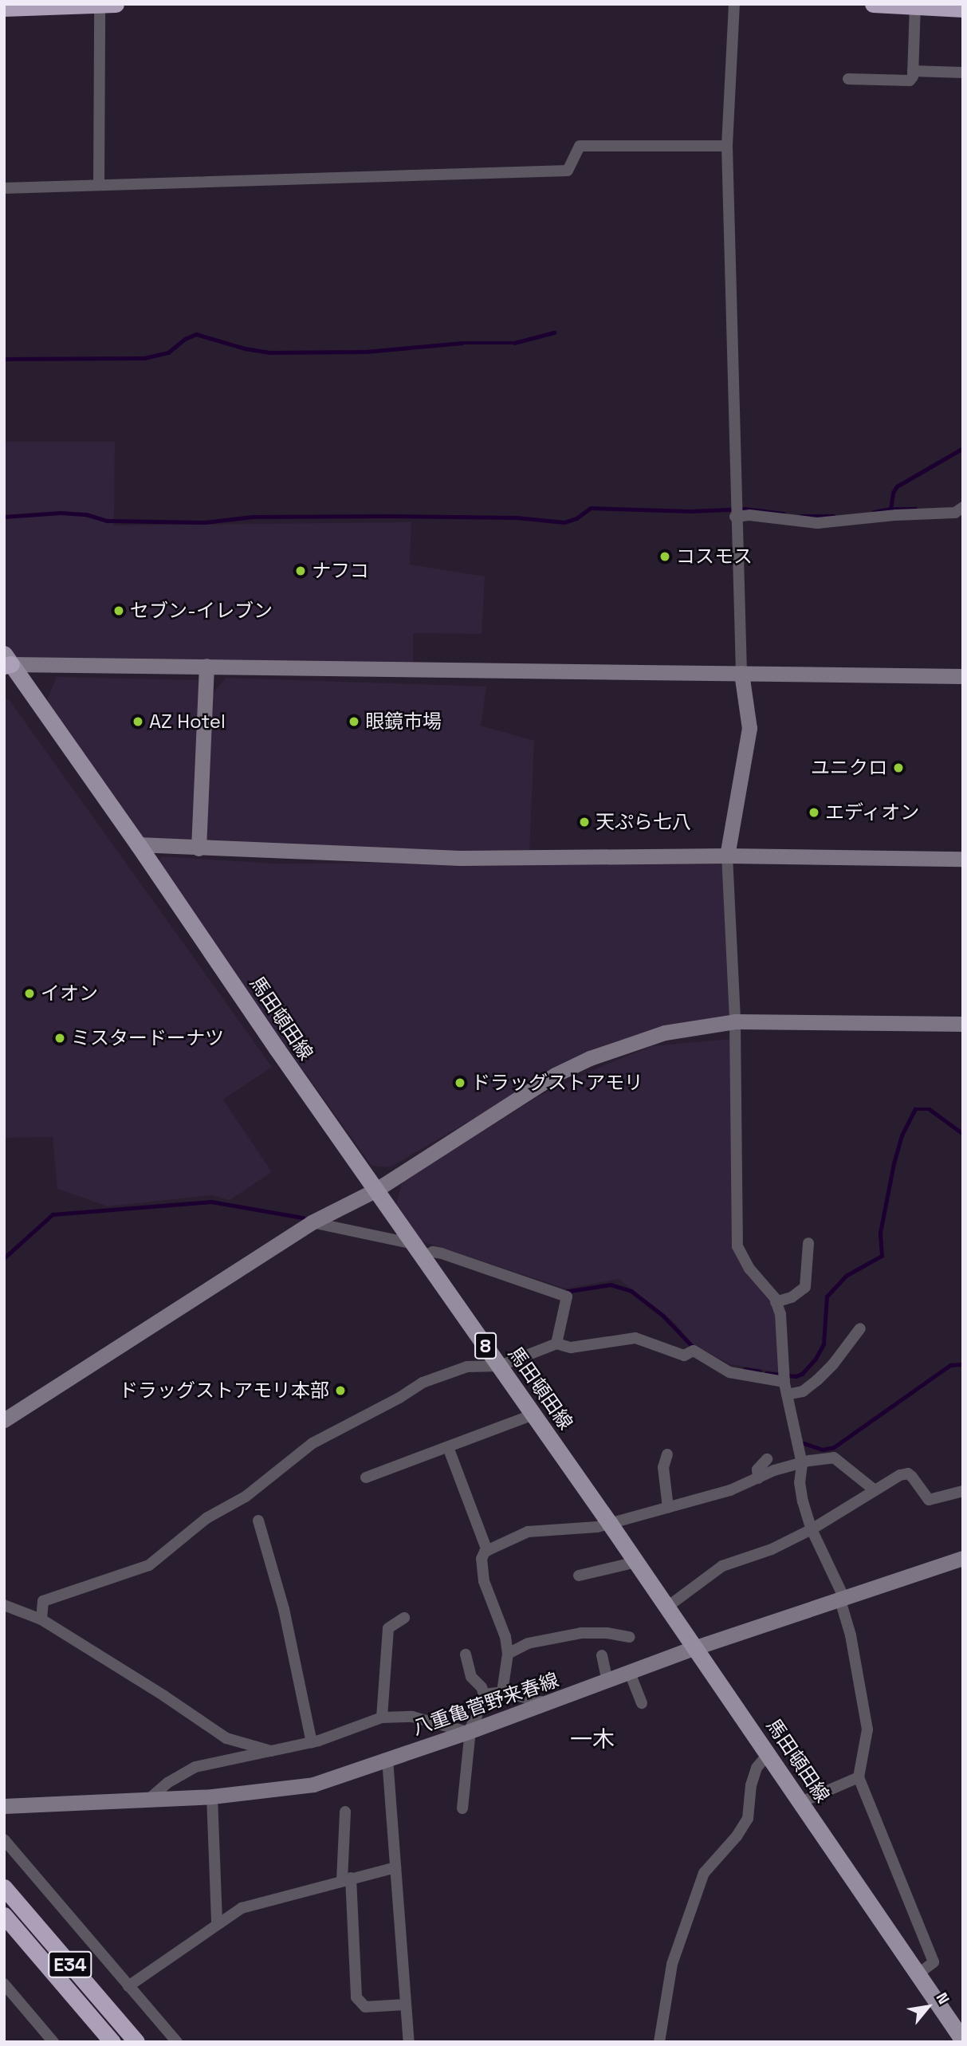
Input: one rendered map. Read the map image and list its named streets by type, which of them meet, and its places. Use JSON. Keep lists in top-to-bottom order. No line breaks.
{"streets":{"highway":["E34"],"main road":["馬田頓田線","8"],"street":["八重亀菅野来春線"]},"crossings":[["馬田頓田線","八重亀菅野来春線"]],"districts":["一木"],"places":["コスモス","ナフコ","セブン-イレブン","AZ Hotel","眼鏡市場","ユニクロ","エディオン","天ぷら七八","イオン","ミスタードーナツ","ドラッグストアモリ","ドラッグストアモリ本部"],"north":"top right"}
